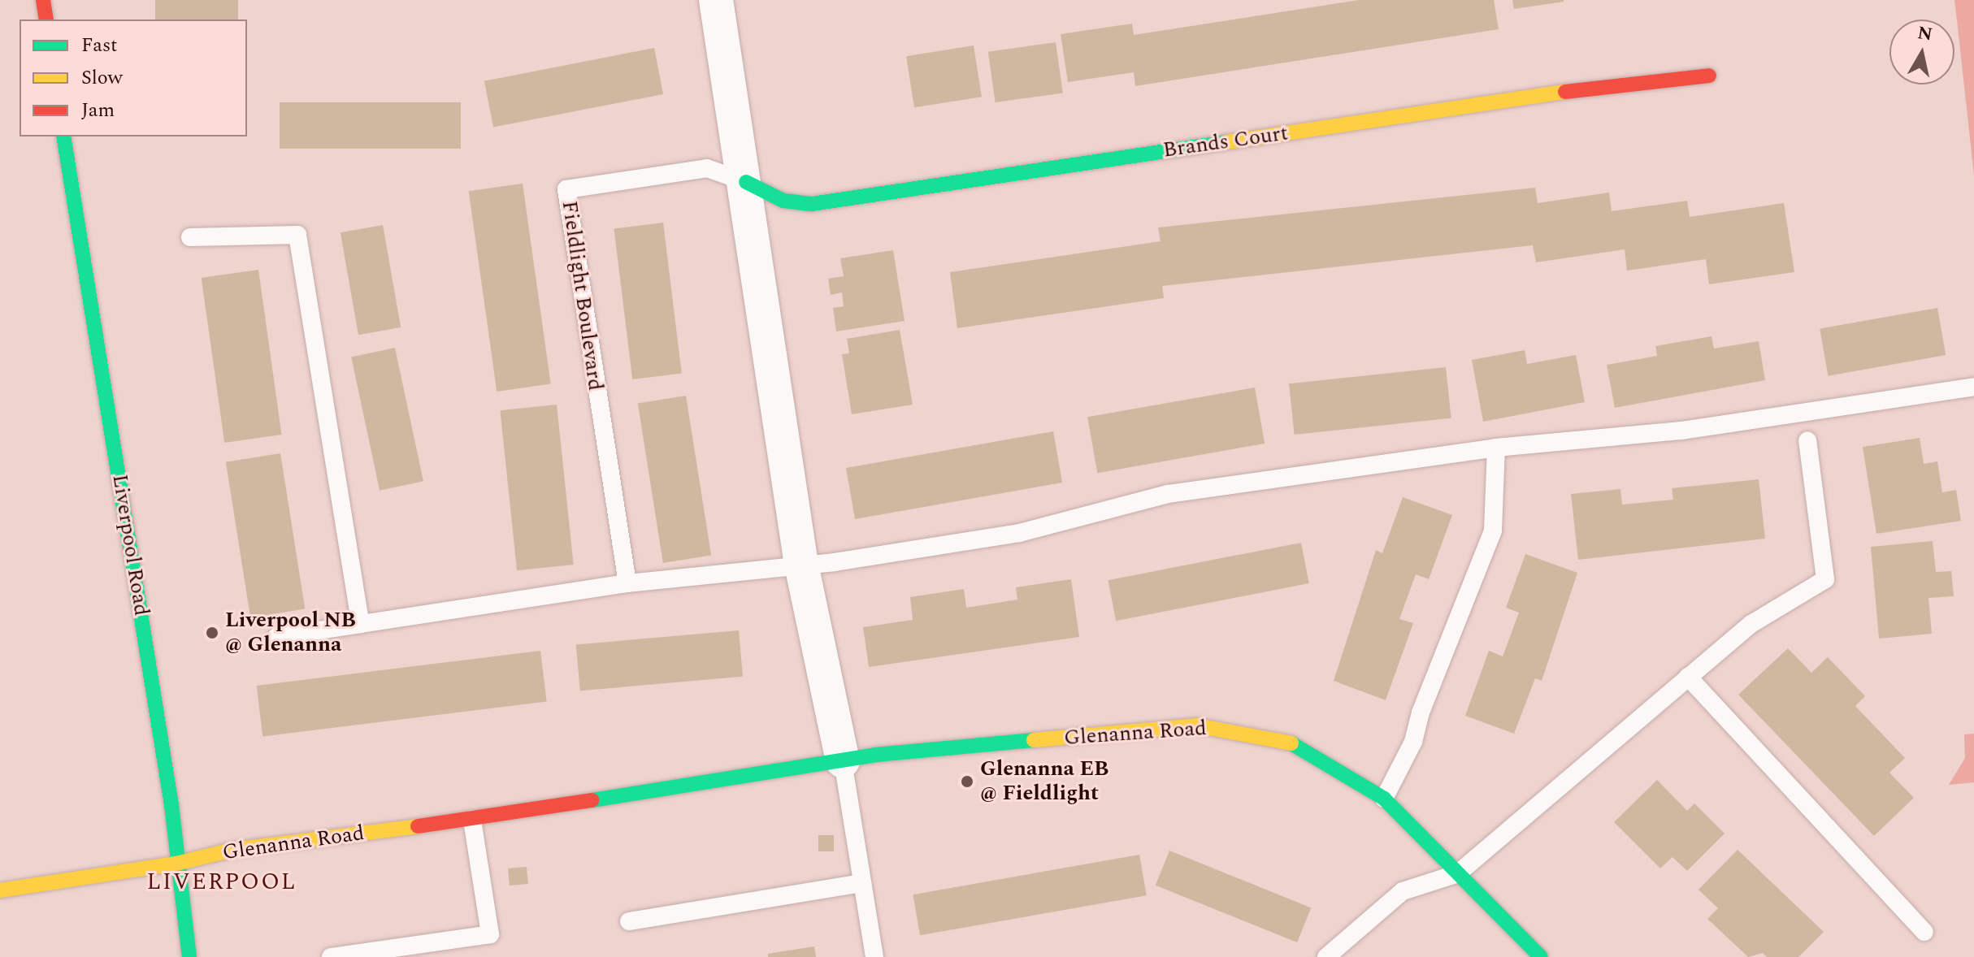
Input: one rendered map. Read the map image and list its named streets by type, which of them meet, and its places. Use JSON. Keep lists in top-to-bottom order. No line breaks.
{"streets":{"street":["Brands Court","Liverpool Road","Glenanna Road"],"lane":["Fieldlight Boulevard"]},"crossings":[["Brands Court","Fieldlight Boulevard"],["Liverpool Road","Glenanna Road"]],"districts":["LIVERPOOL"],"places":["Liverpool NB @ Glenanna","Glenanna EB @ Fieldlight"],"legend":["Fast","Slow","Jam"],"north":"top"}
